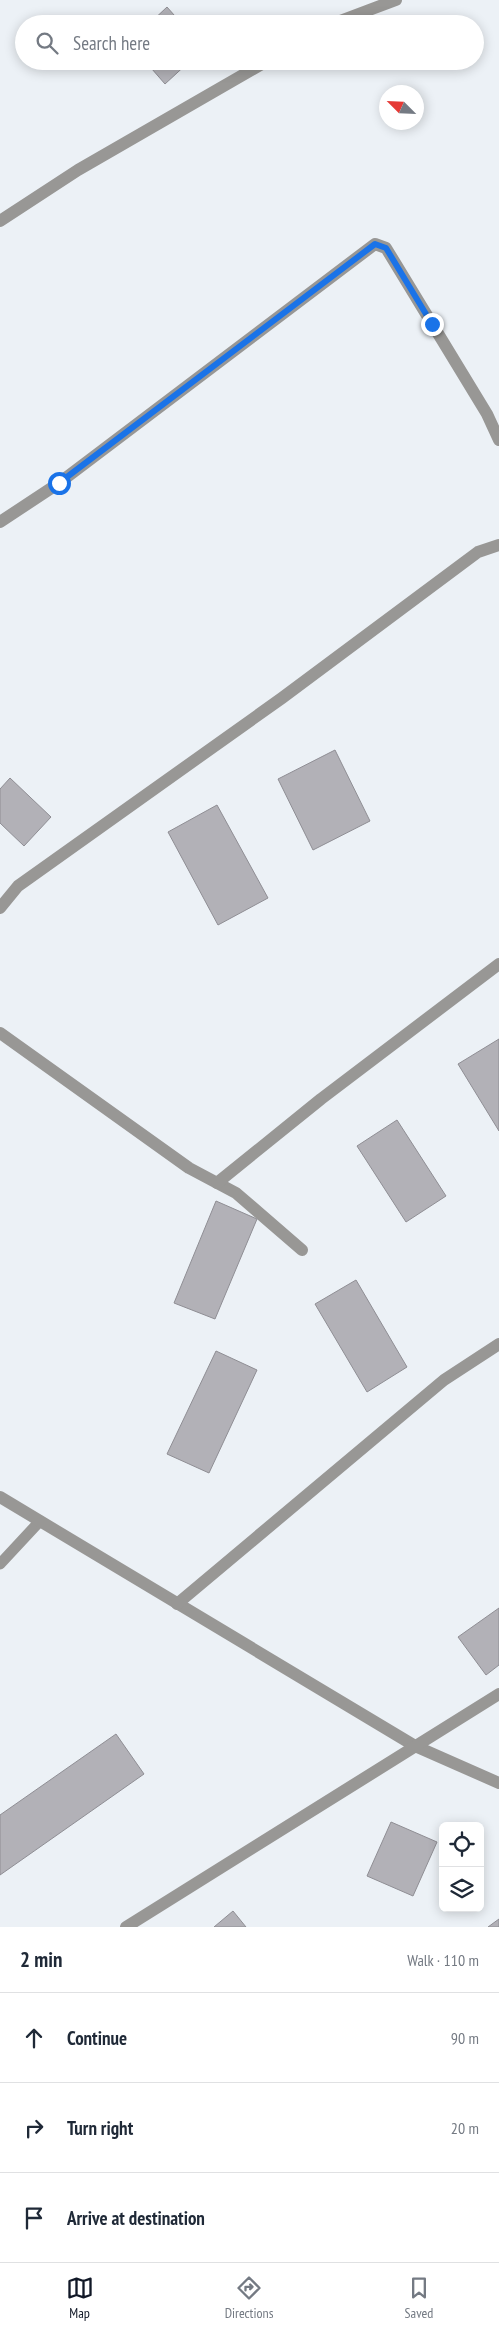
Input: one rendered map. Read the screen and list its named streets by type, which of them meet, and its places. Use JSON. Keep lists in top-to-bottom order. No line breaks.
{"north":"top left","page":{"search":"Search here","heading":["2 min","Walk · 110 m"],"list":[["Continue","90 m"],["Turn right","20 m"],"Arrive at destination"],"nav":["Map","Directions","Saved"]}}
